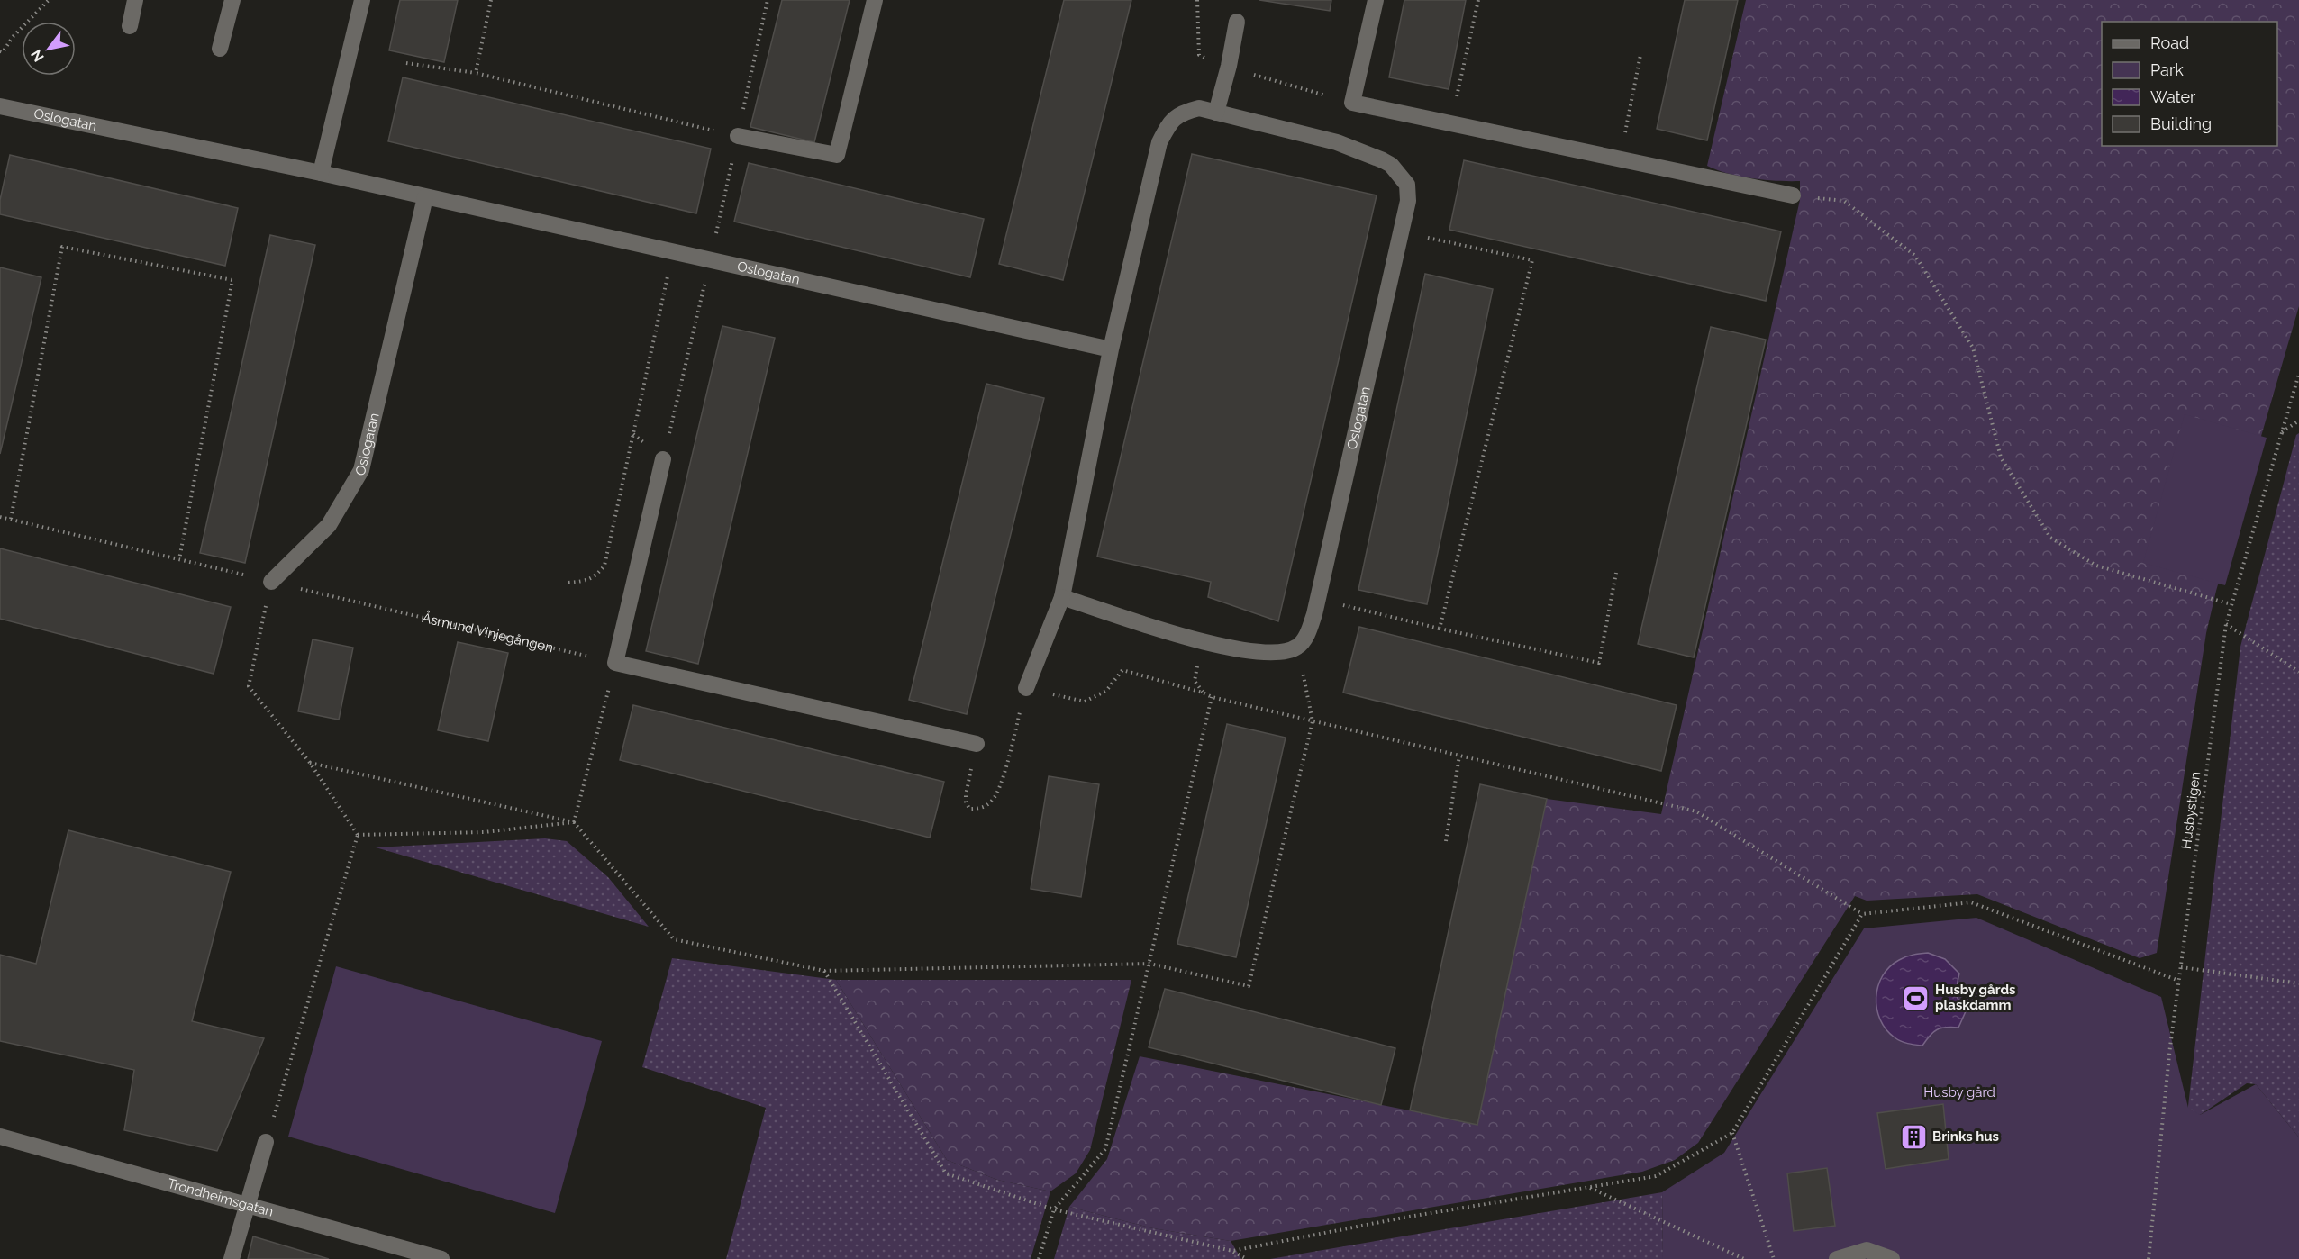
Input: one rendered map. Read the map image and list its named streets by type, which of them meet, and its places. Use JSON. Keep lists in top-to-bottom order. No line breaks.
{"streets":{"street":["Oslogatan","Trondheimsgatan"],"path":["Åsmund Vinjegången","Husbystigen"]},"crossings":[["Oslogatan","Åsmund Vinjegången"]],"parks":["Husby gård"],"places":{"sports":["Husby gårds plaskdamm"],"building":["Brinks hus"]},"legend":["Road","Park","Water","Building"],"north":"bottom left"}
